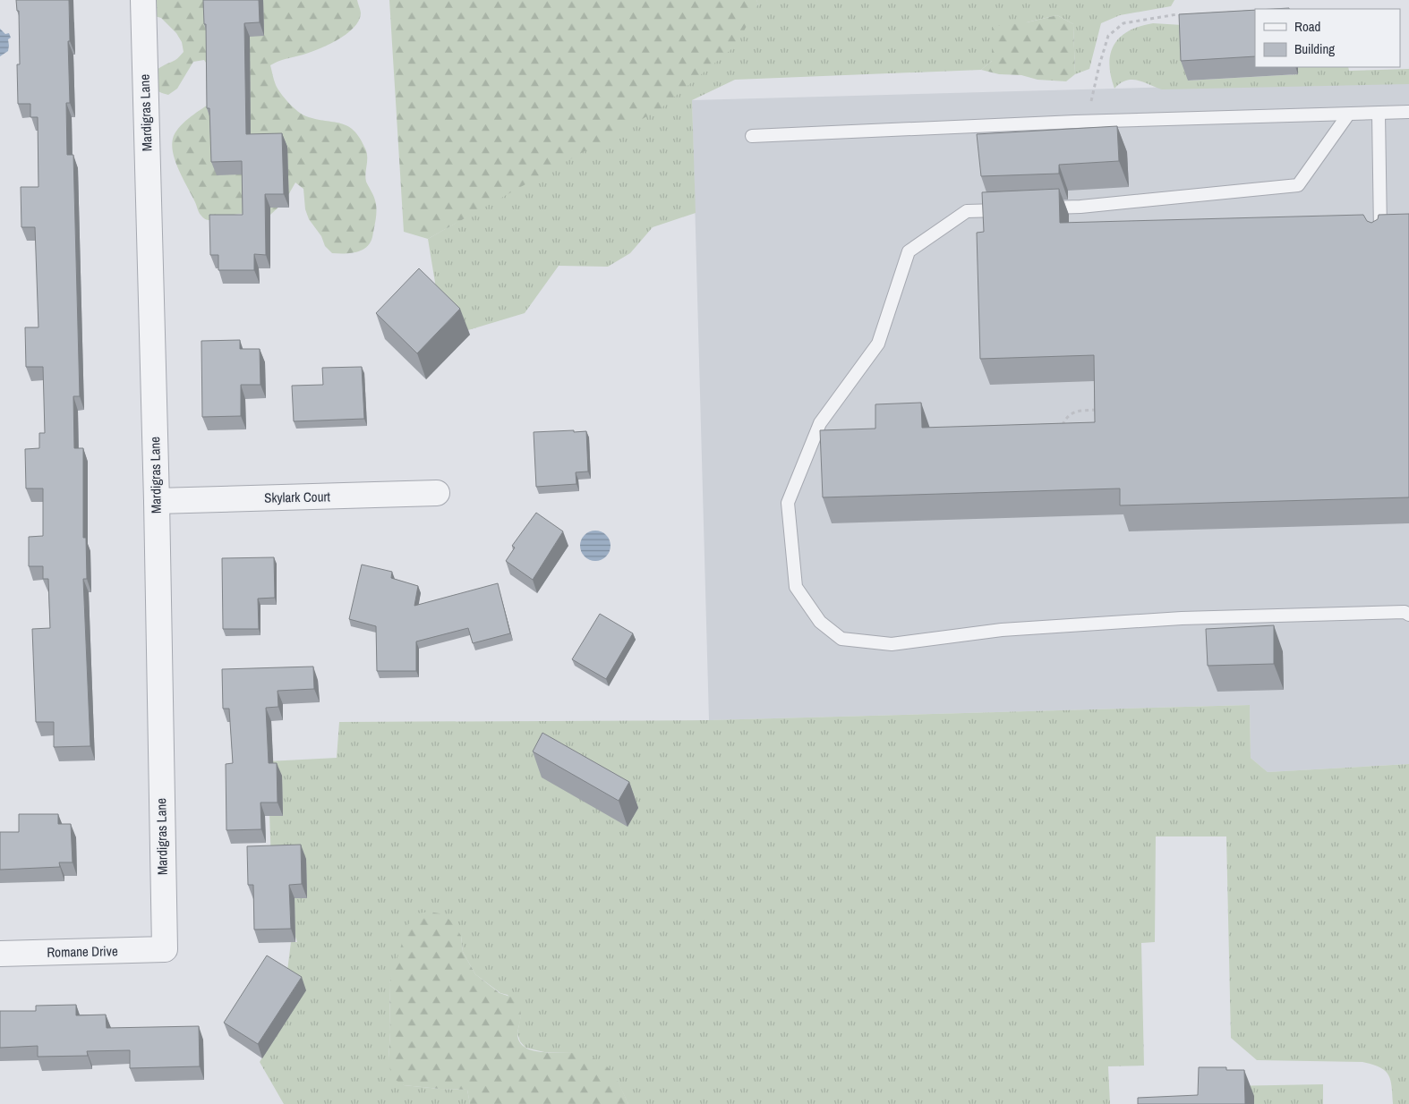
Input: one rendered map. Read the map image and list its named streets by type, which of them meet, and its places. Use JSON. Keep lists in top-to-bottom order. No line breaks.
{"streets":{"street":["Mardigras Lane","Skylark Court","Romane Drive"]},"crossings":[["Mardigras Lane","Skylark Court"],["Mardigras Lane","Romane Drive"]],"legend":["Road","Building"]}
